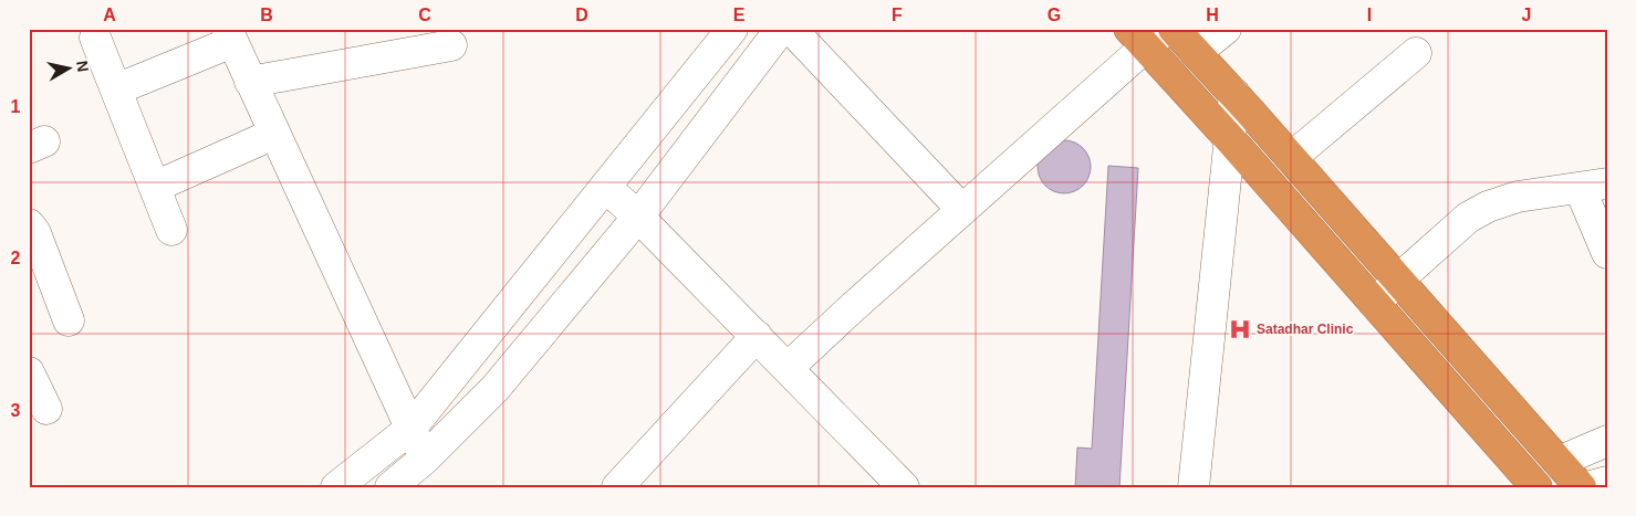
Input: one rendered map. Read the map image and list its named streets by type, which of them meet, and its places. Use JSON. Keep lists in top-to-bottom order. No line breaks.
{"places":{"hospital":["Satadhar Clinic"]},"north":"right","grid":{"columns":["A","B","C","D","E","F","G","H","I","J"],"rows":["1","2","3"]}}
